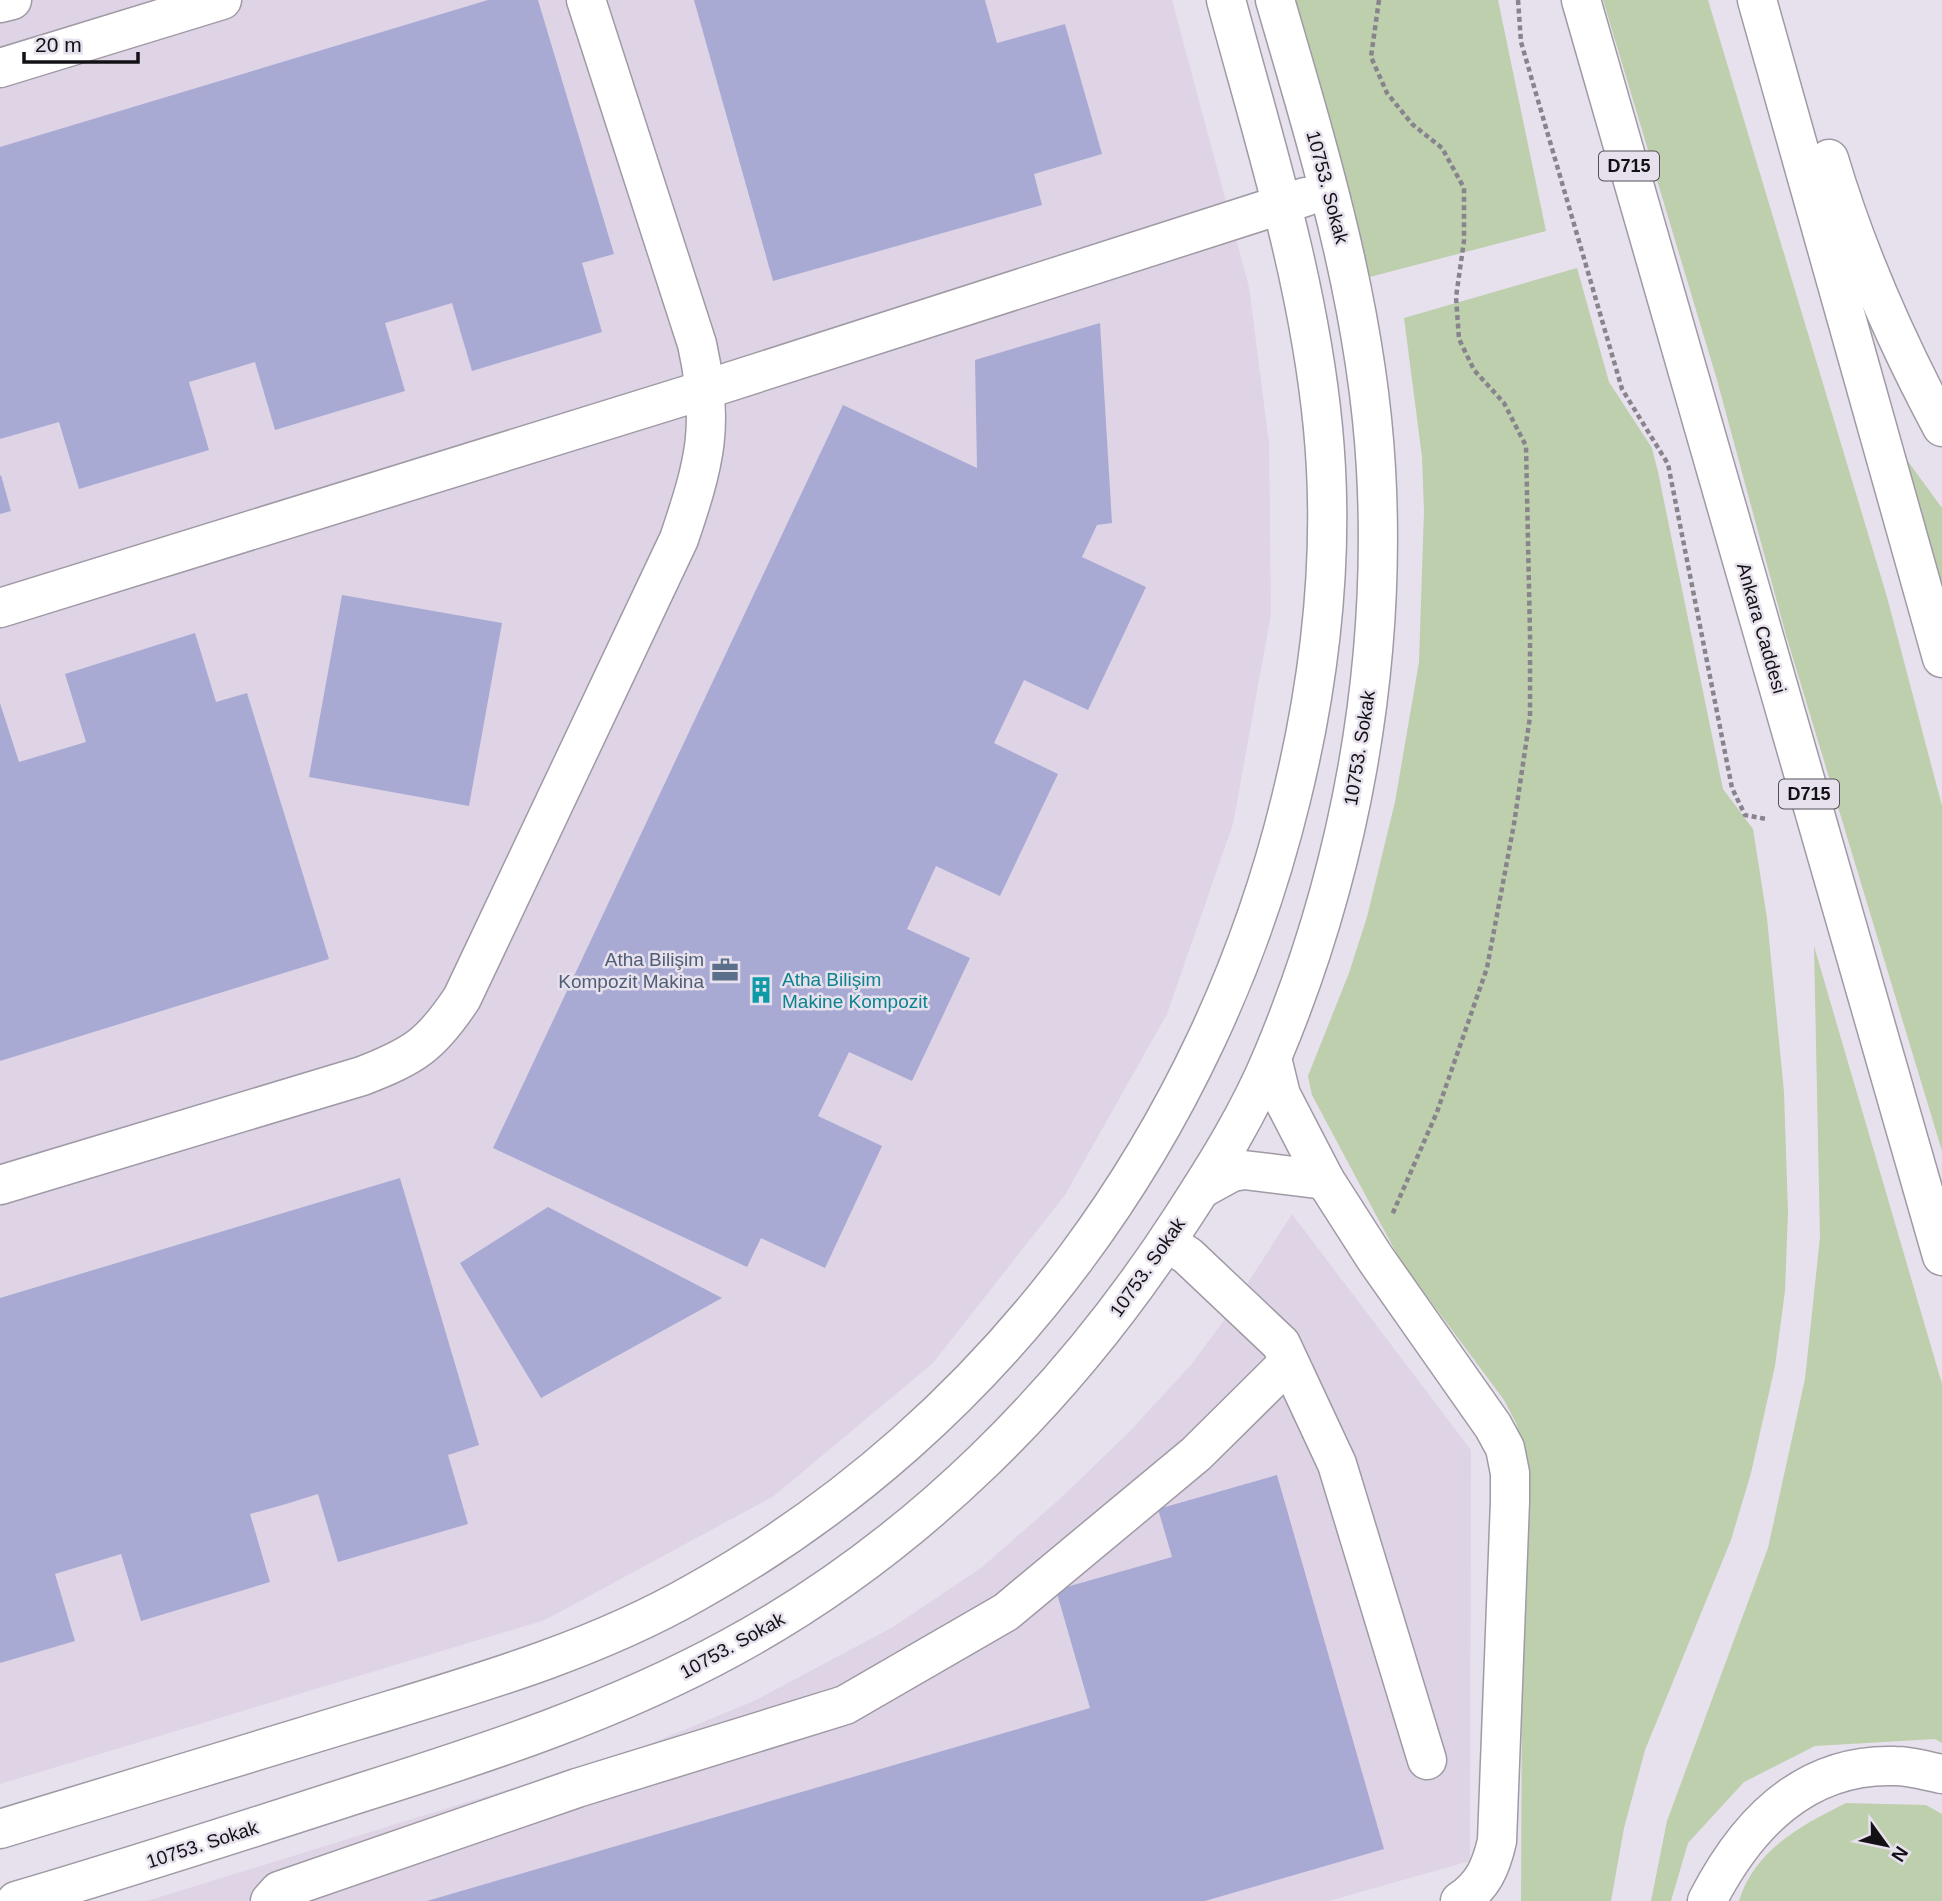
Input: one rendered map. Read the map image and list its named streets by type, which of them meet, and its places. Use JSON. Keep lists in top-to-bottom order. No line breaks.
{"streets":{"main road":["D715","10753. Sokak","Ankara Caddesi"]},"places":{"office":["Atha Bilişim Kompozit Makina"],"building":["Atha Bilişim Makine Kompozit"]},"scale_bar":"20 m","north":"bottom right"}
